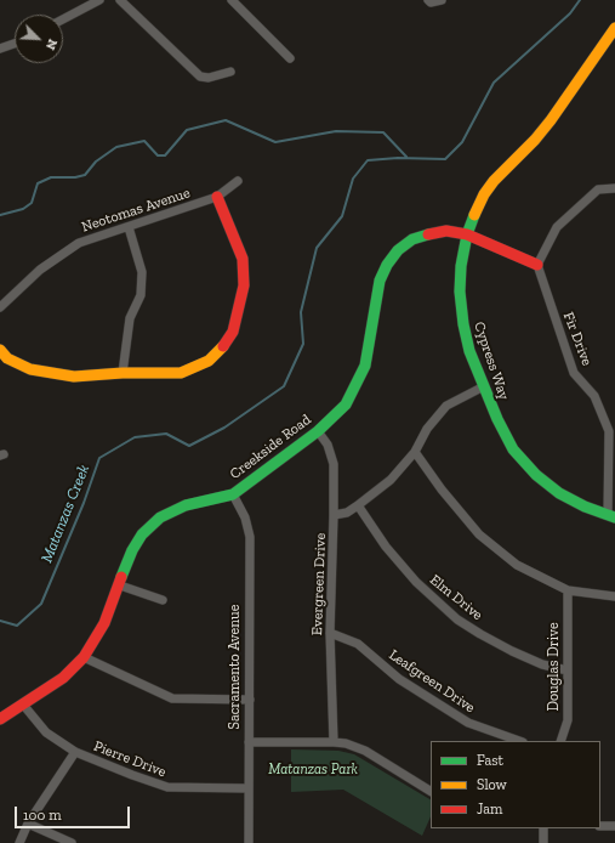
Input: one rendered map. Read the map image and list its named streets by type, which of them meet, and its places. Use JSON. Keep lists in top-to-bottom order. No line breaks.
{"streets":{"street":["Neotomas Avenue","Fir Drive","Cypress Way","Creekside Road","Evergreen Drive","Elm Drive","Sacramento Avenue","Douglas Drive","Leafgreen Drive","Pierre Drive"]},"crossings":[["Fir Drive","Cypress Way"],["Fir Drive","Creekside Road"],["Cypress Way","Creekside Road"],["Creekside Road","Evergreen Drive"],["Creekside Road","Sacramento Avenue"],["Creekside Road","Pierre Drive"],["Evergreen Drive","Leafgreen Drive"],["Elm Drive","Douglas Drive"],["Sacramento Avenue","Pierre Drive"]],"water":["Matanzas Creek"],"parks":["Matanzas Park"],"legend":["Fast","Slow","Jam"],"scale_bar":"100 m","north":"bottom right"}
